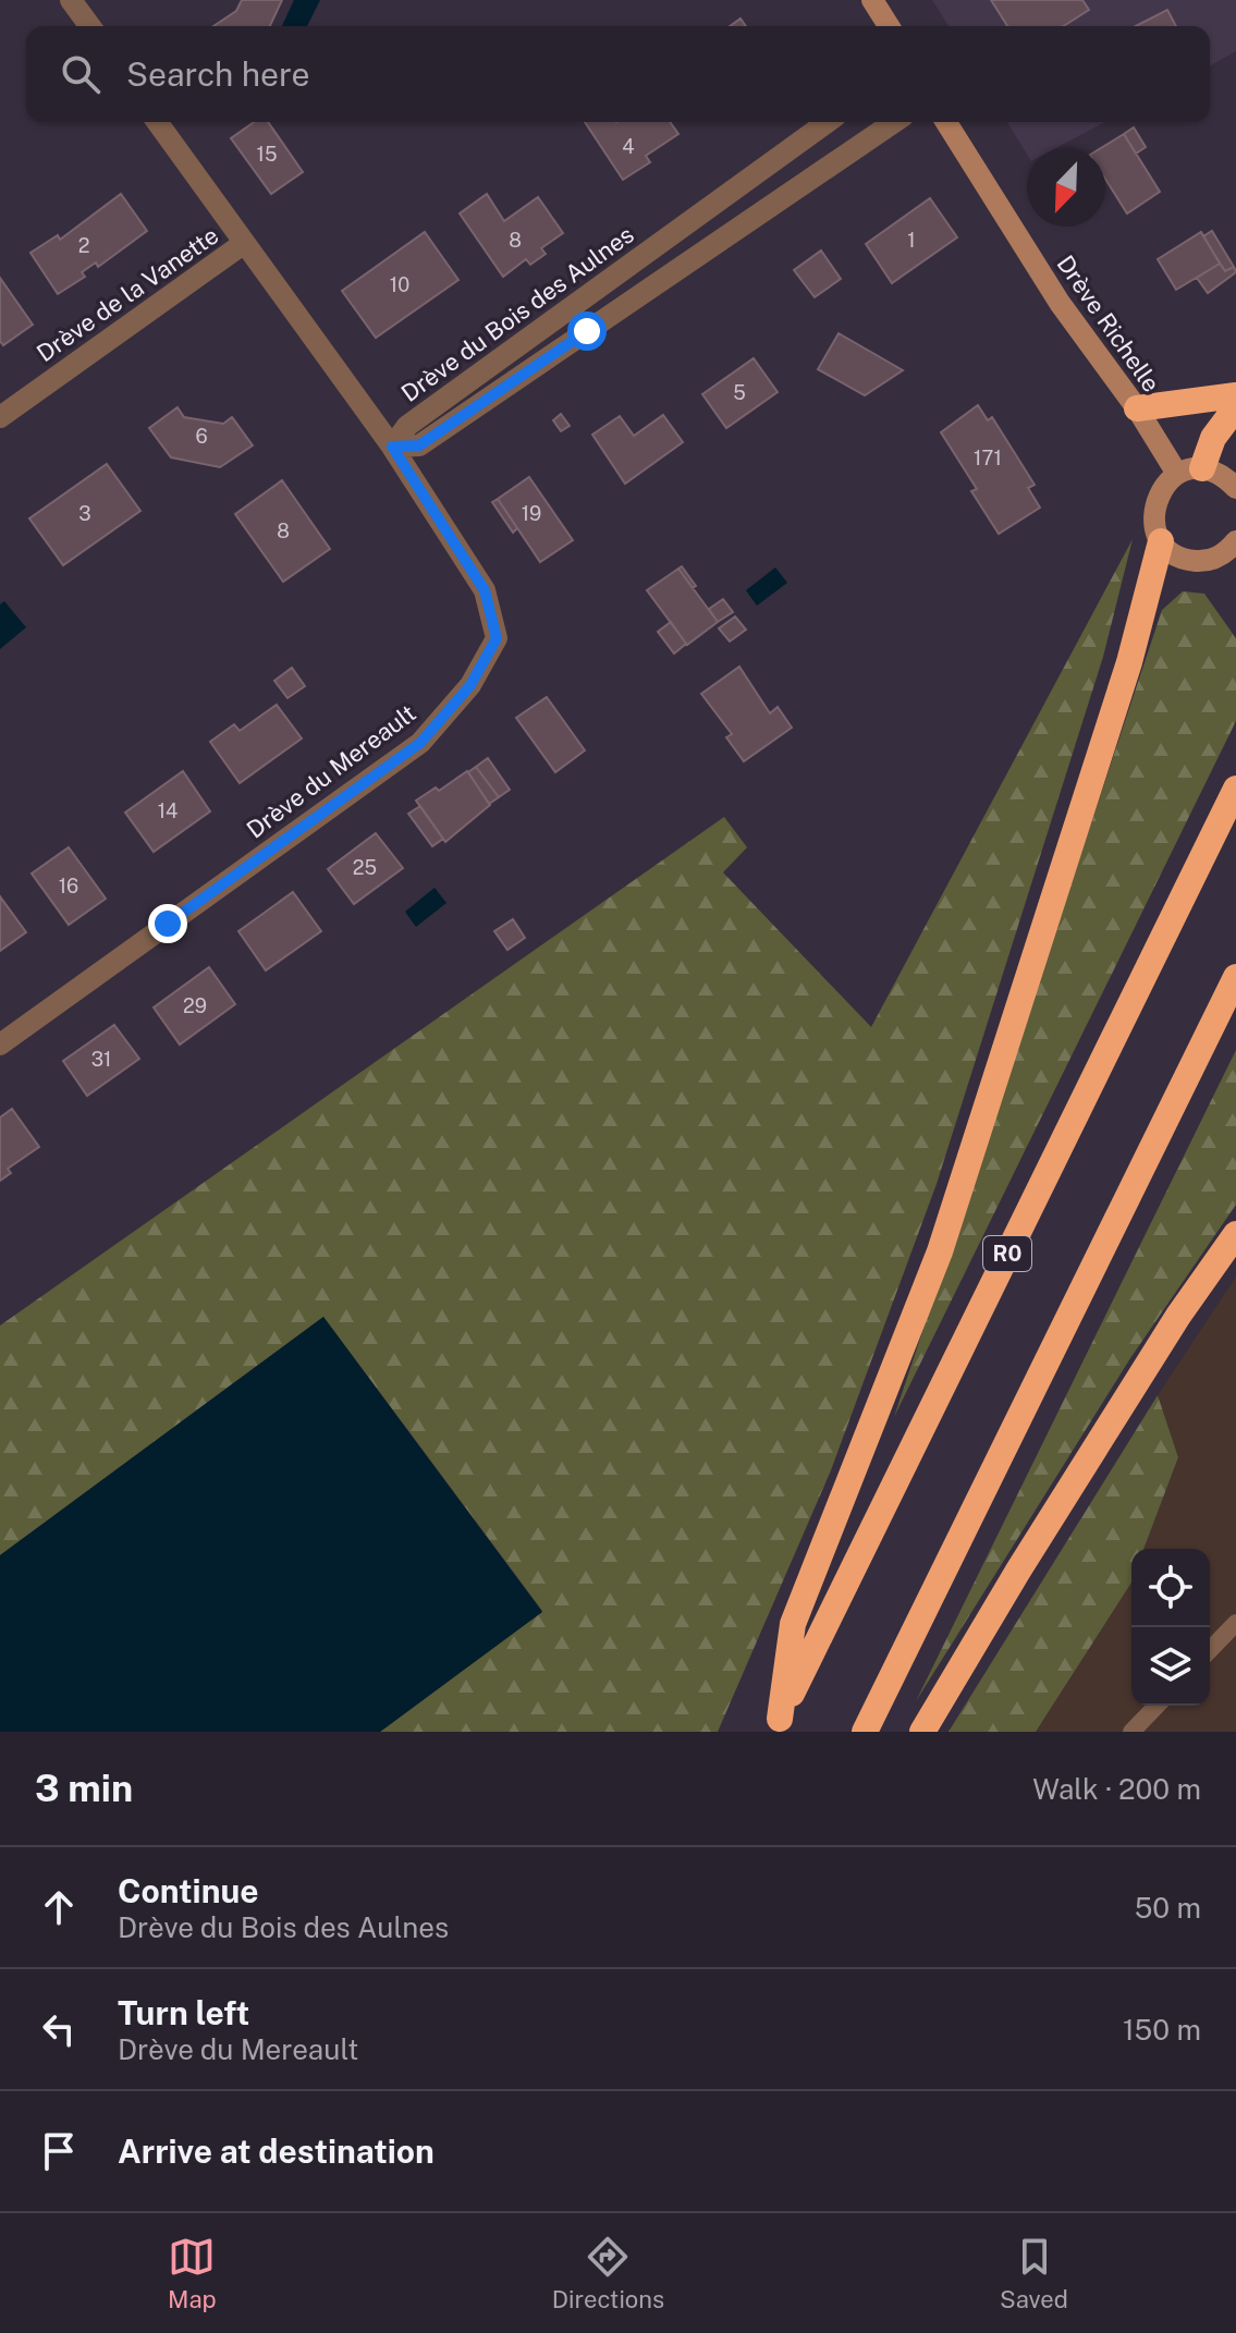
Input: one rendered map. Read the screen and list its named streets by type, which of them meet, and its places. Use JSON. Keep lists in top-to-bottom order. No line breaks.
{"streets":{"highway":["R0"],"street":["Drève de la Vanette","Drève du Bois des Aulnes","Drève Richelle","Drève du Mereault"]},"crossings":[["Drève de la Vanette","Drève du Mereault"],["Drève du Bois des Aulnes","Drève du Mereault"]],"house_numbers":["4","15","8","1","2","10","5","6","171","3","19","8","14","25","16","29","31"],"north":"bottom left","page":{"search":"Search here","heading":["3 min","Walk · 200 m"],"list":[["Continue","Drève du Bois des Aulnes","50 m"],["Turn left","Drève du Mereault","150 m"],"Arrive at destination"],"nav":["Map","Directions","Saved"]}}
